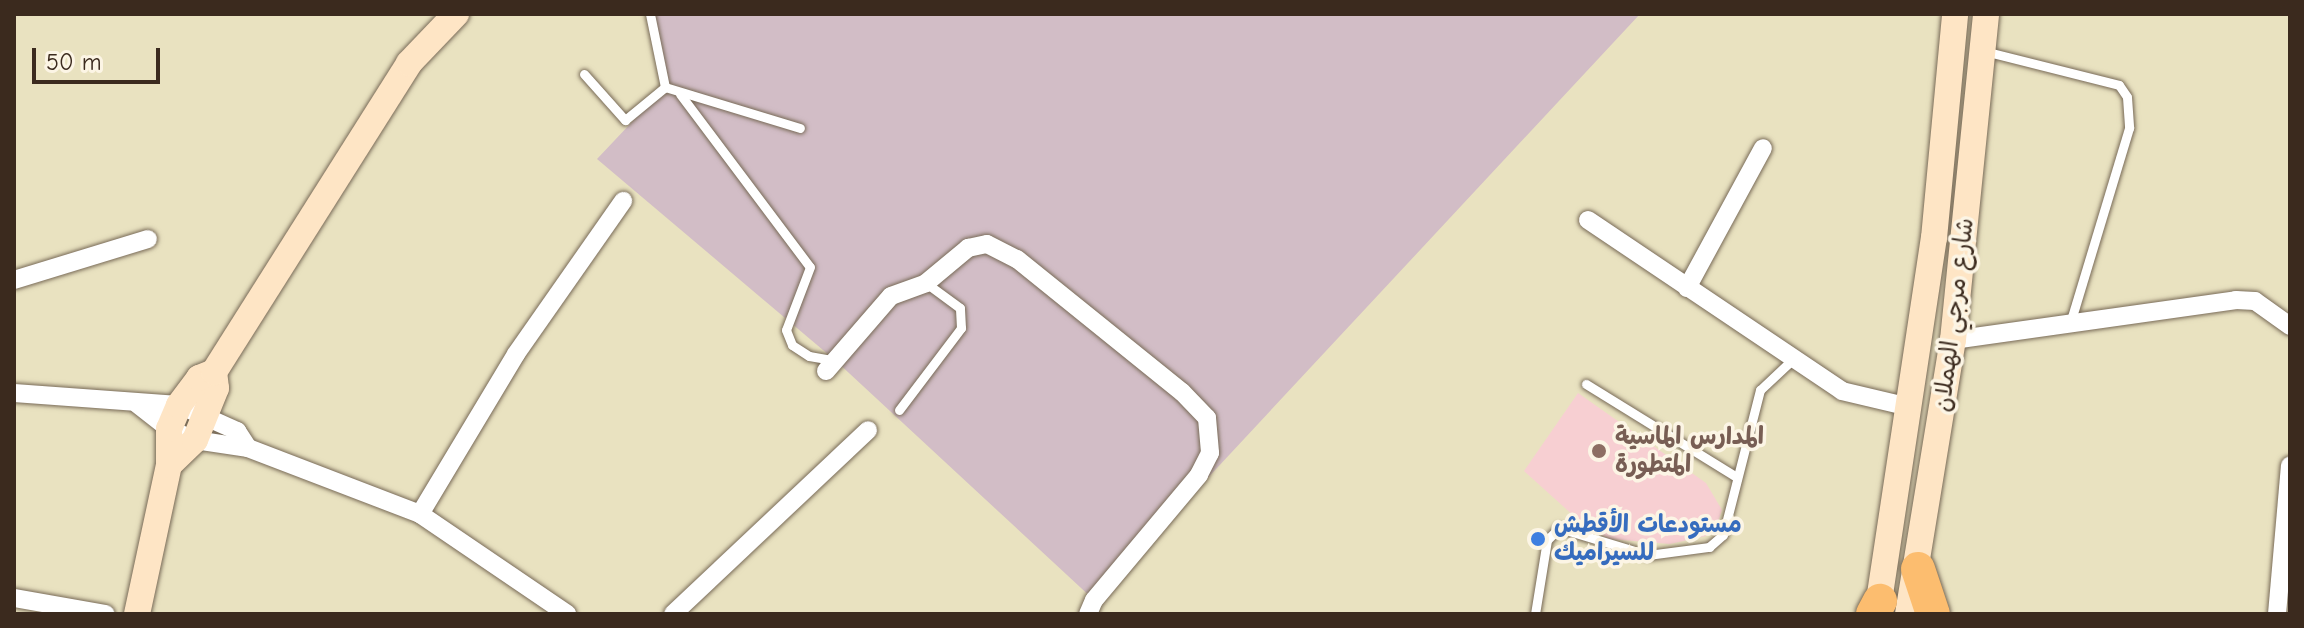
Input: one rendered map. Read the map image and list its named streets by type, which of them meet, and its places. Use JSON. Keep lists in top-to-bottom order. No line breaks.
{"streets":{"main road":["شارع مرجي الهملان"]},"places":["المدارس الماسية المتطورة","مستودعات الأقطش للسيراميك"],"scale_bar":"50 m"}
